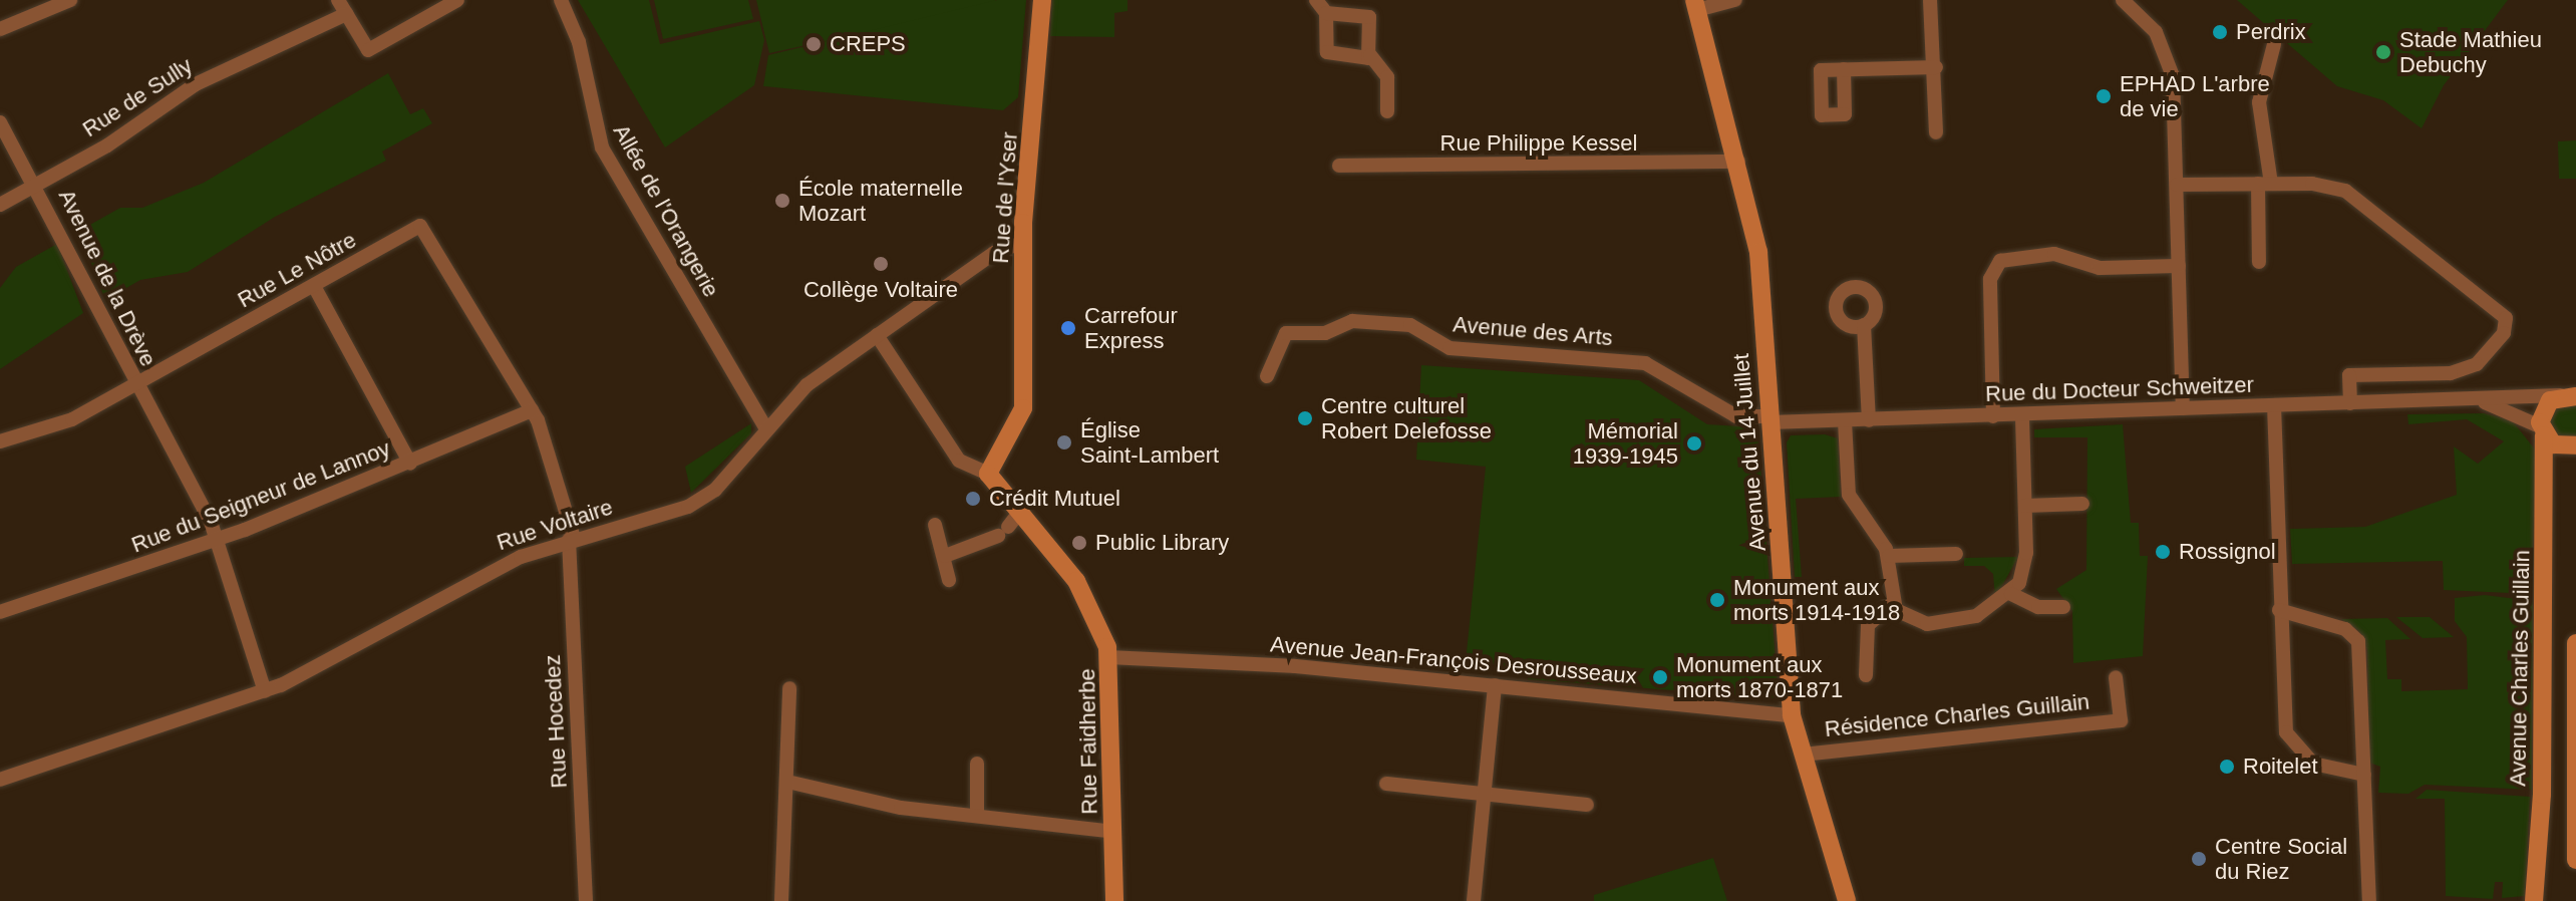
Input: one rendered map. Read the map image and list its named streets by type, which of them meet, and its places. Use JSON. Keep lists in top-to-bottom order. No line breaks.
{"streets":{"street":["Rue de Sully","Rue Philippe Kessel","Rue de l'Yser","Allée de l'Orangerie","Rue Le Nôtre","Avenue de la Drève","Avenue des Arts","Rue du Docteur Schweitzer","Avenue du 14 Juillet","Rue du Seigneur de Lannoy","Rue Voltaire","Avenue Jean-François Desrousseaux","Avenue Charles Guillain","Résidence Charles Guillain","Rue Hocedez","Rue Faidherbe"]},"crossings":[["Rue de Sully","Avenue de la Drève"],["Rue Philippe Kessel","Avenue du 14 Juillet"],["Rue de l'Yser","Rue Voltaire"],["Rue de l'Yser","Rue Faidherbe"],["Allée de l'Orangerie","Rue Voltaire"],["Rue Le Nôtre","Avenue de la Drève"],["Rue Le Nôtre","Rue du Seigneur de Lannoy"],["Rue Le Nôtre","Rue Hocedez"],["Avenue de la Drève","Rue du Seigneur de Lannoy"],["Avenue de la Drève","Rue Voltaire"],["Avenue des Arts","Rue du Docteur Schweitzer"],["Avenue des Arts","Avenue du 14 Juillet"],["Rue du Docteur Schweitzer","Avenue du 14 Juillet"],["Rue du Docteur Schweitzer","Avenue Charles Guillain"],["Avenue du 14 Juillet","Avenue Jean-François Desrousseaux"],["Avenue du 14 Juillet","Résidence Charles Guillain"],["Rue du Seigneur de Lannoy","Rue Hocedez"],["Rue Voltaire","Rue Hocedez"],["Avenue Jean-François Desrousseaux","Rue Faidherbe"]],"places":["Perdrix","CREPS","Stade Mathieu Debuchy","EPHAD L'arbre de vie","École maternelle Mozart","Collège Voltaire","Carrefour Express","Centre culturel Robert Delefosse","Église Saint-Lambert","Mémorial 1939-1945","Crédit Mutuel","Public Library","Rossignol","Monument aux morts 1914-1918","Monument aux morts 1870-1871","Roitelet","Centre Social du Riez"]}
